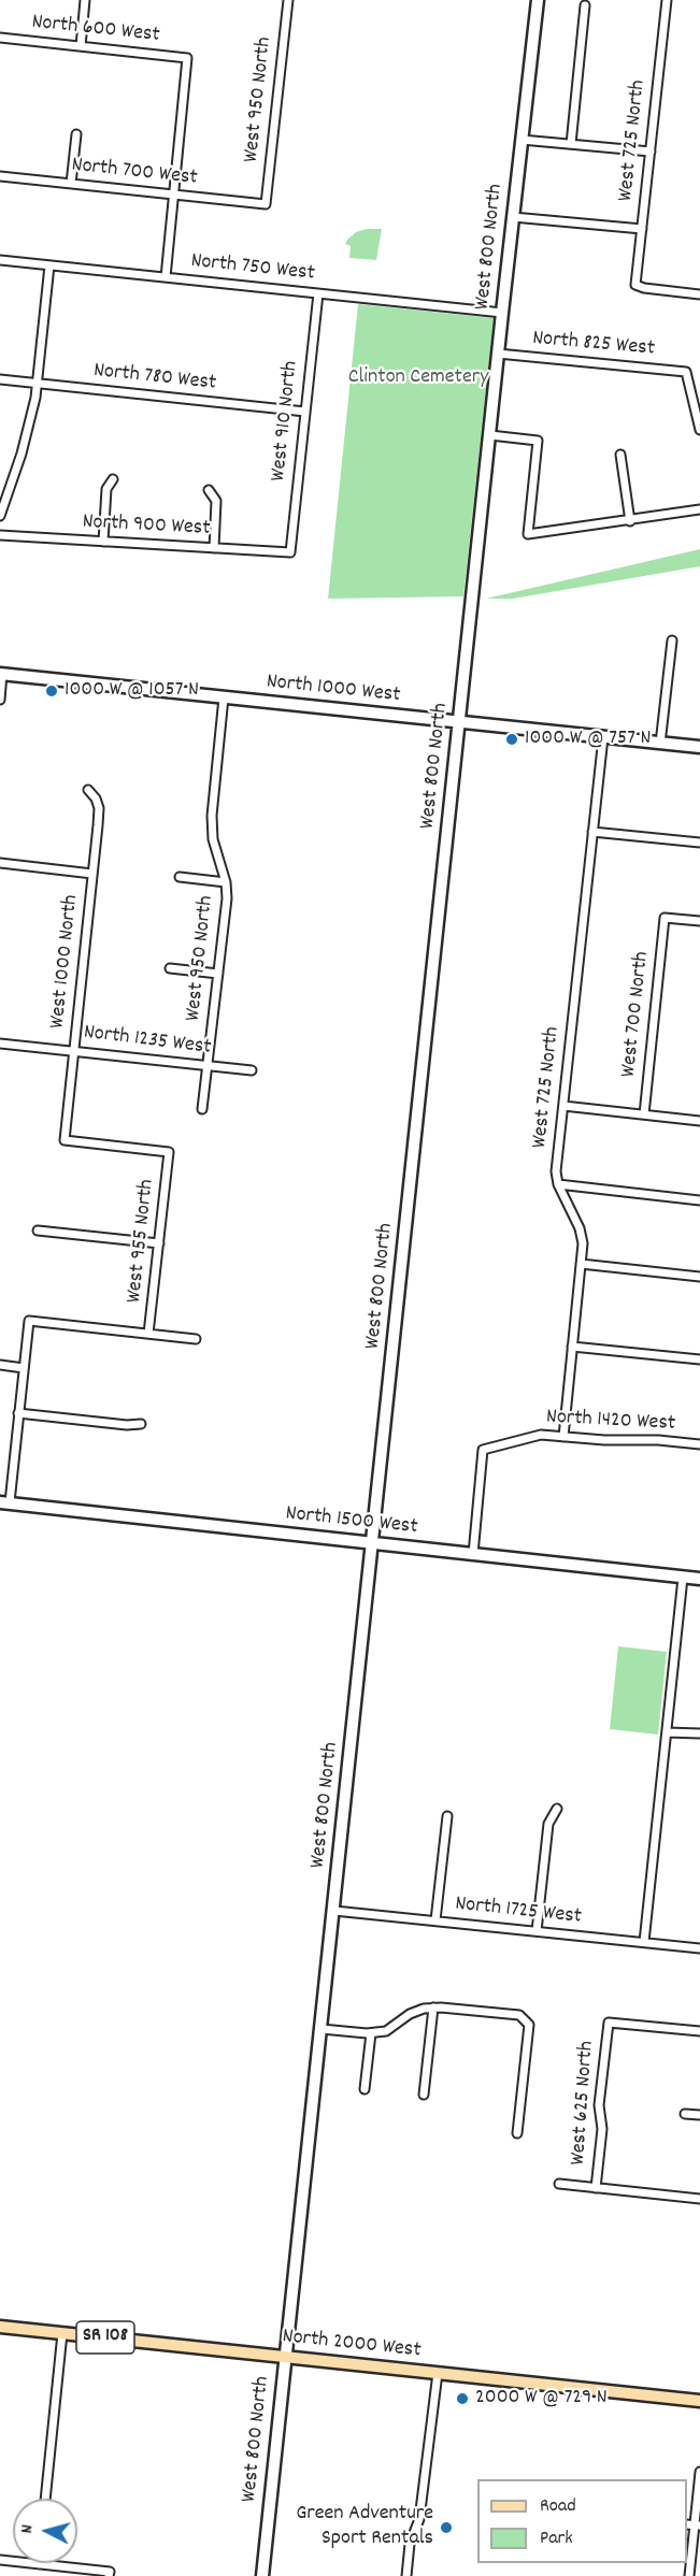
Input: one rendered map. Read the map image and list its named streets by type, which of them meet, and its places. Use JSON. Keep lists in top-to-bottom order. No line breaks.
{"streets":{"main road":["SR 108","North 2000 West"],"street":["North 600 West","West 950 North","West 725 North","North 700 West","West 800 North","North 750 West","North 825 West","North 780 West","West 910 North","North 900 West","North 1000 West","West 1000 North","West 700 North","North 1235 West","West 955 North","North 1420 West","North 1500 West","North 1725 West","West 625 North"]},"crossings":[["North 600 West","North 700 West"],["West 950 North","North 700 West"],["West 950 North","North 1000 West"],["West 950 North","North 1235 West"],["West 725 North","North 1000 West"],["West 725 North","North 1420 West"],["West 800 North","North 750 West"],["West 800 North","North 825 West"],["West 800 North","North 1000 West"],["West 800 North","North 1500 West"],["West 800 North","North 1725 West"],["West 800 North","North 2000 West"],["North 750 West","West 910 North"],["North 780 West","West 910 North"],["West 910 North","North 900 West"],["West 1000 North","North 1235 West"],["West 1000 North","West 955 North"],["North 1420 West","North 1500 West"]],"parks":["Clinton Cemetery"],"places":["1000 W @ 1057 N","1000 W @ 757 N","2000 W @ 729 N","Green Adventure Sport Rentals"],"legend":["Road","Park"],"north":"left"}
